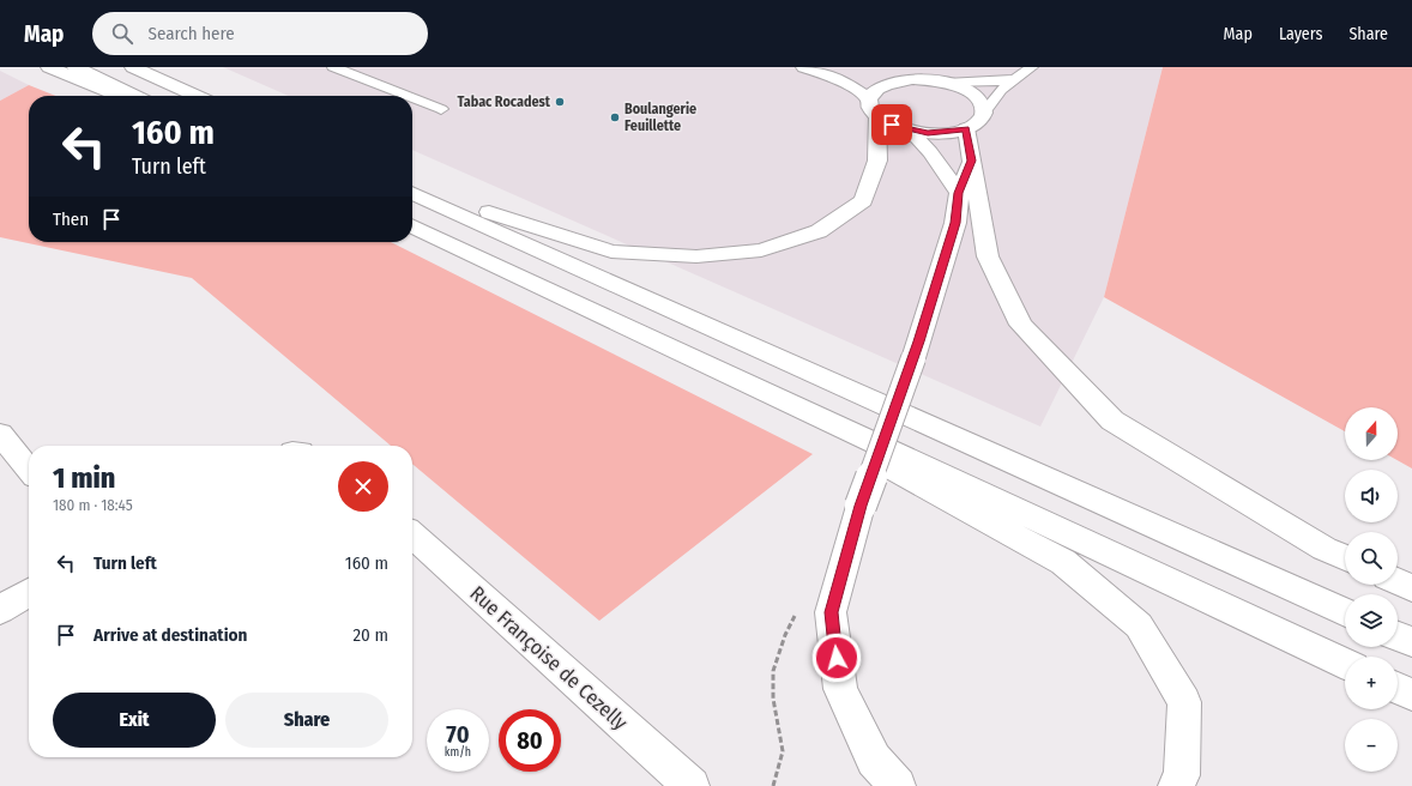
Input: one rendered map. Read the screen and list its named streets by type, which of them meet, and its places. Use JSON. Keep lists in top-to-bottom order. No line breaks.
{"streets":{"main road":["Rue Françoise de Cezelly"]},"places":["Tabac Rocadest","Boulangerie Feuillette"],"north":"top","page":{"header":"Map","search":"Search here","nav":["Map","Layers","Share"],"turn":["160 m","Turn left"],"then":"Then","map_buttons":["+","−"],"heading":["1 min","180 m · 18:45"],"list":[{"name":"Turn left","value":"160 m"},{"name":"Arrive at destination","value":"20 m"}],"buttons":["Exit","Share"],"speed":"70 km/h","limit":"80"}}
